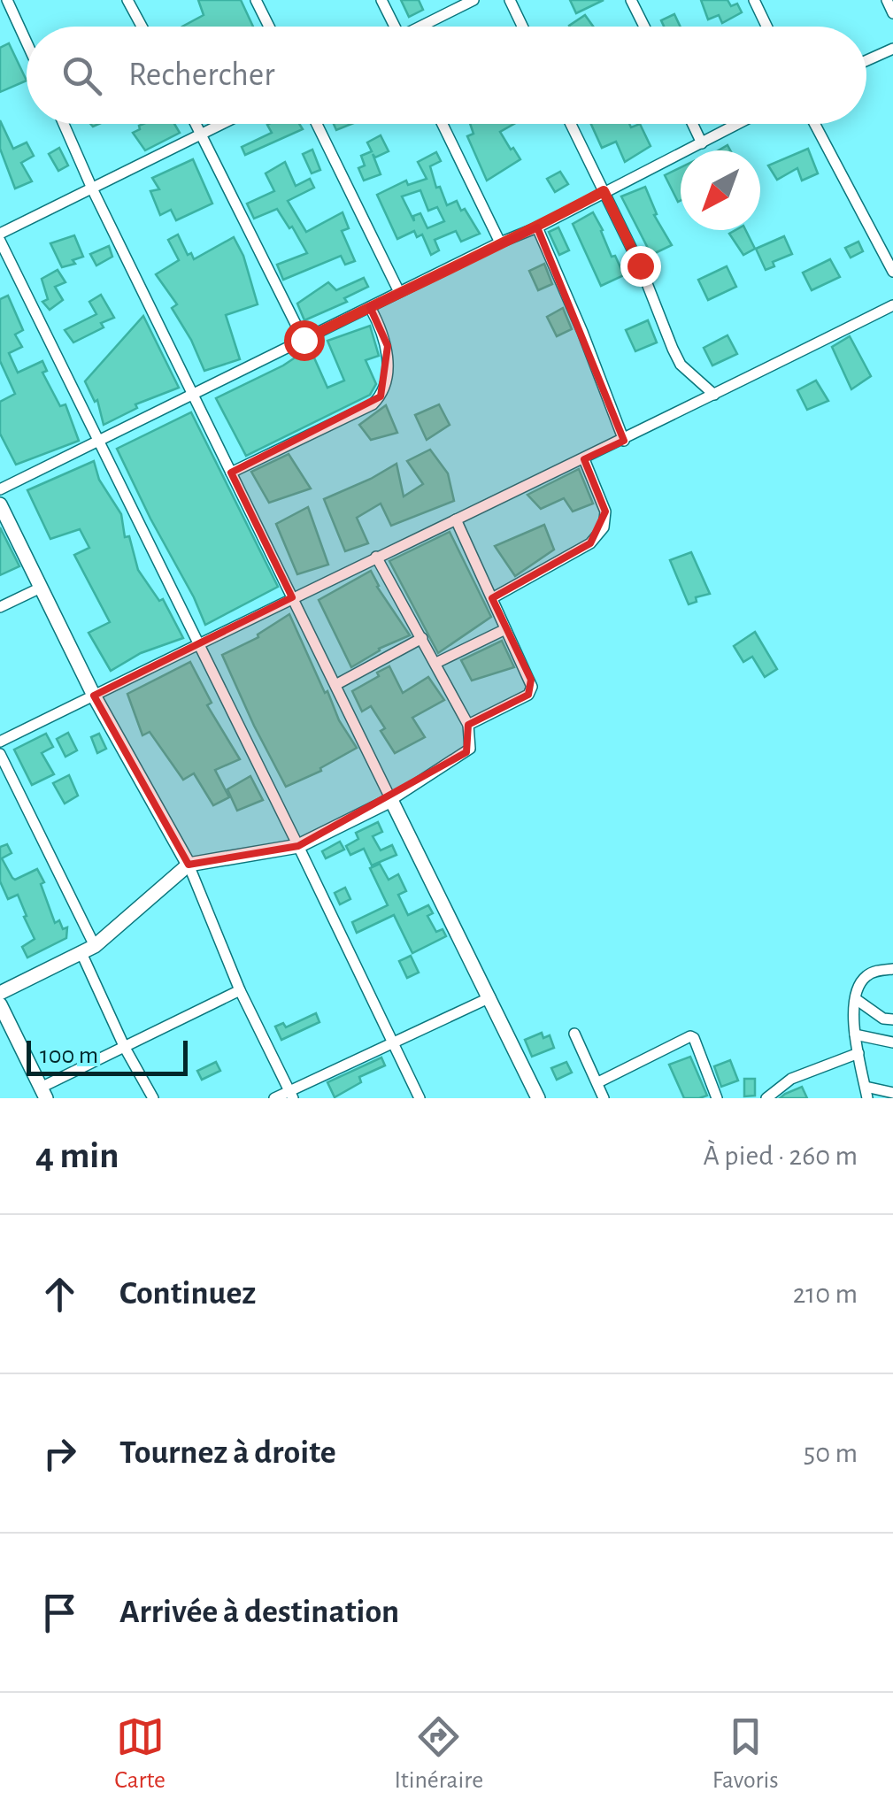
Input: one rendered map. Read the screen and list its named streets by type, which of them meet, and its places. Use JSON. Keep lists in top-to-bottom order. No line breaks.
{"scale_bar":"100 m","north":"bottom left","page":{"search":"Rechercher","scale":"100 m","heading":["4 min","À pied · 260 m"],"list":[["Continuez","210 m"],["Tournez à droite","50 m"],"Arrivée à destination"],"nav":["Carte","Itinéraire","Favoris"]}}
